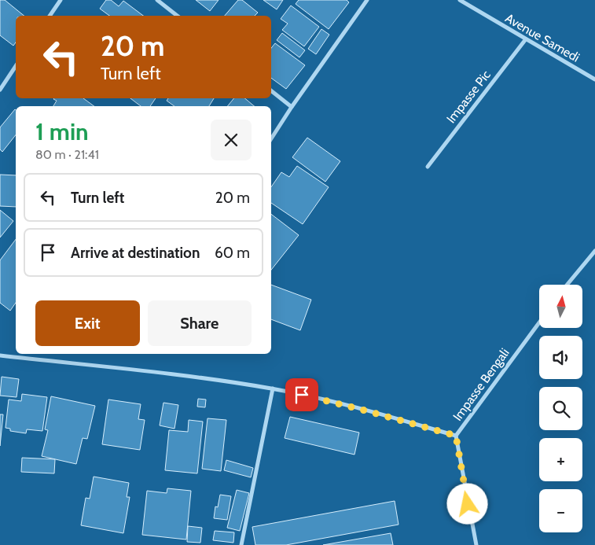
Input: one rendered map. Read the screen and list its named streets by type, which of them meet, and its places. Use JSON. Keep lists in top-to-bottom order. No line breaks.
{"streets":{"street":["Avenue Samedi","Impasse Pic","Impasse Bengali"]},"crossings":[["Avenue Samedi","Impasse Pic"]],"north":"top","page":{"turn":["20 m","Turn left"],"heading":["1 min","80 m · 21:41"],"list":[{"name":"Turn left","value":"20 m"},{"name":"Arrive at destination","value":"60 m"}],"map_buttons":["+","−"],"buttons":["Exit","Share"]}}
